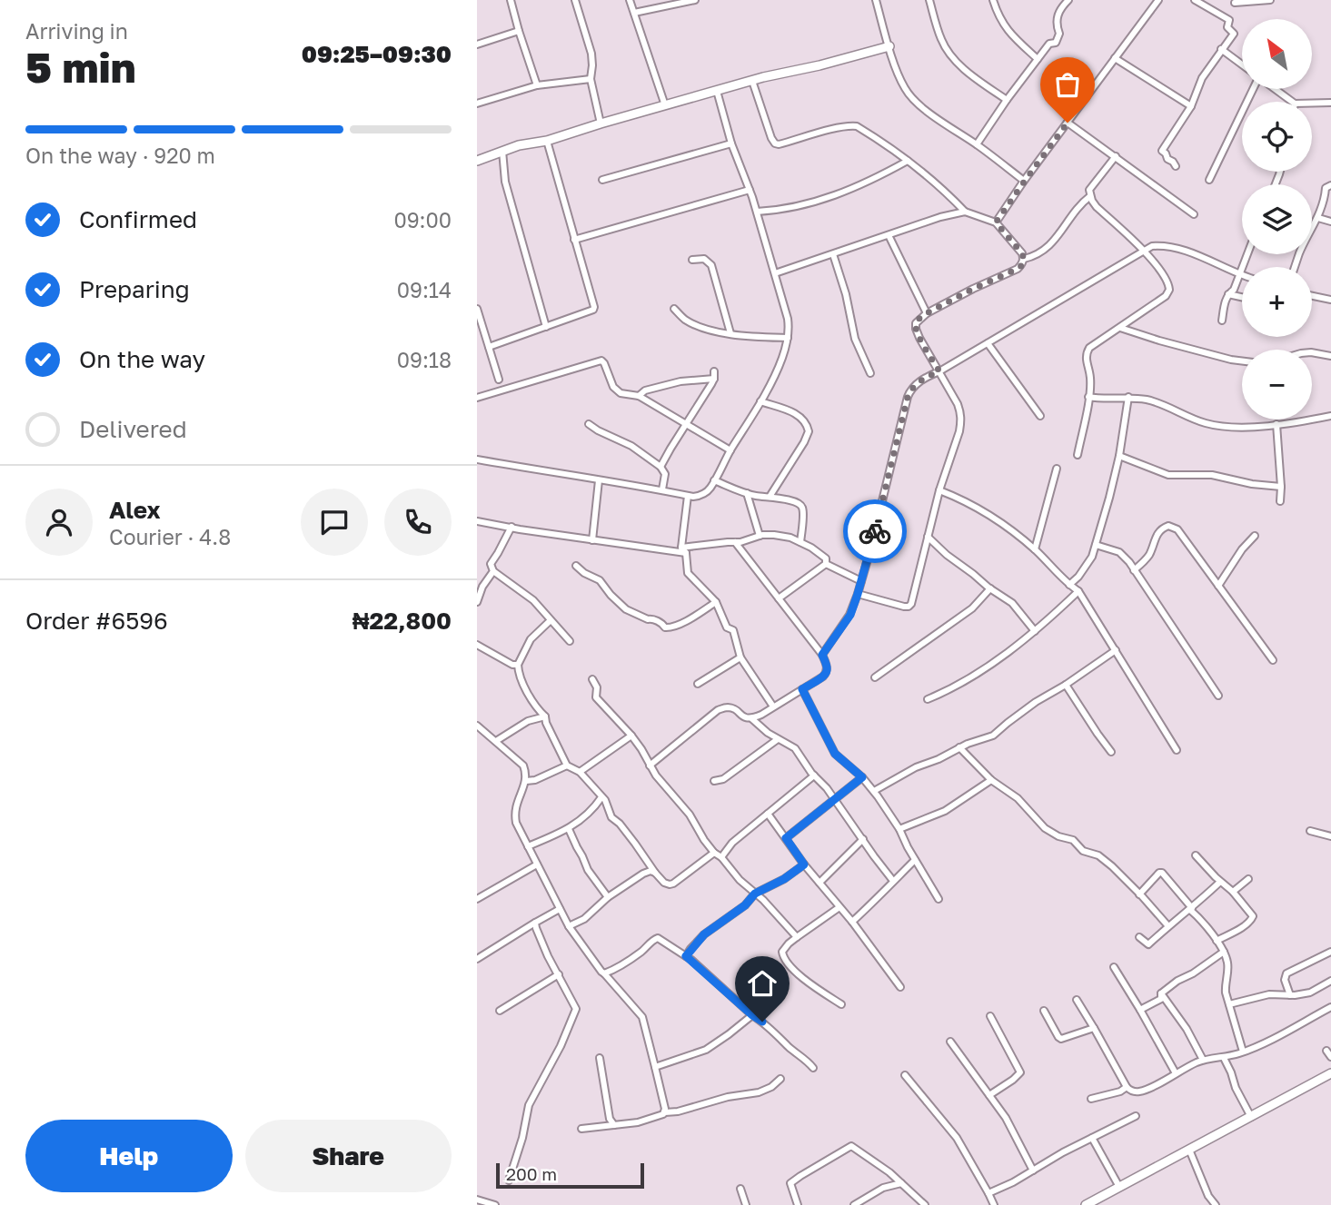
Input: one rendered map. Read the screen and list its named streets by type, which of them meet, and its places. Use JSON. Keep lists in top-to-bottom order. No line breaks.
{"scale_bar":"200 m","north":"top left","page":{"heading":["5 min","Arriving in","09:25–09:30"],"panel":["Alex","Courier · 4.8","Order #6596","₦22,800"],"map_buttons":["+","−"],"bar":"On the way · 920 m","list":[["Confirmed","09:00"],["Preparing","09:14"],["On the way","09:18"],"Delivered"],"buttons":["Help","Share"],"scale":"200 m"}}
